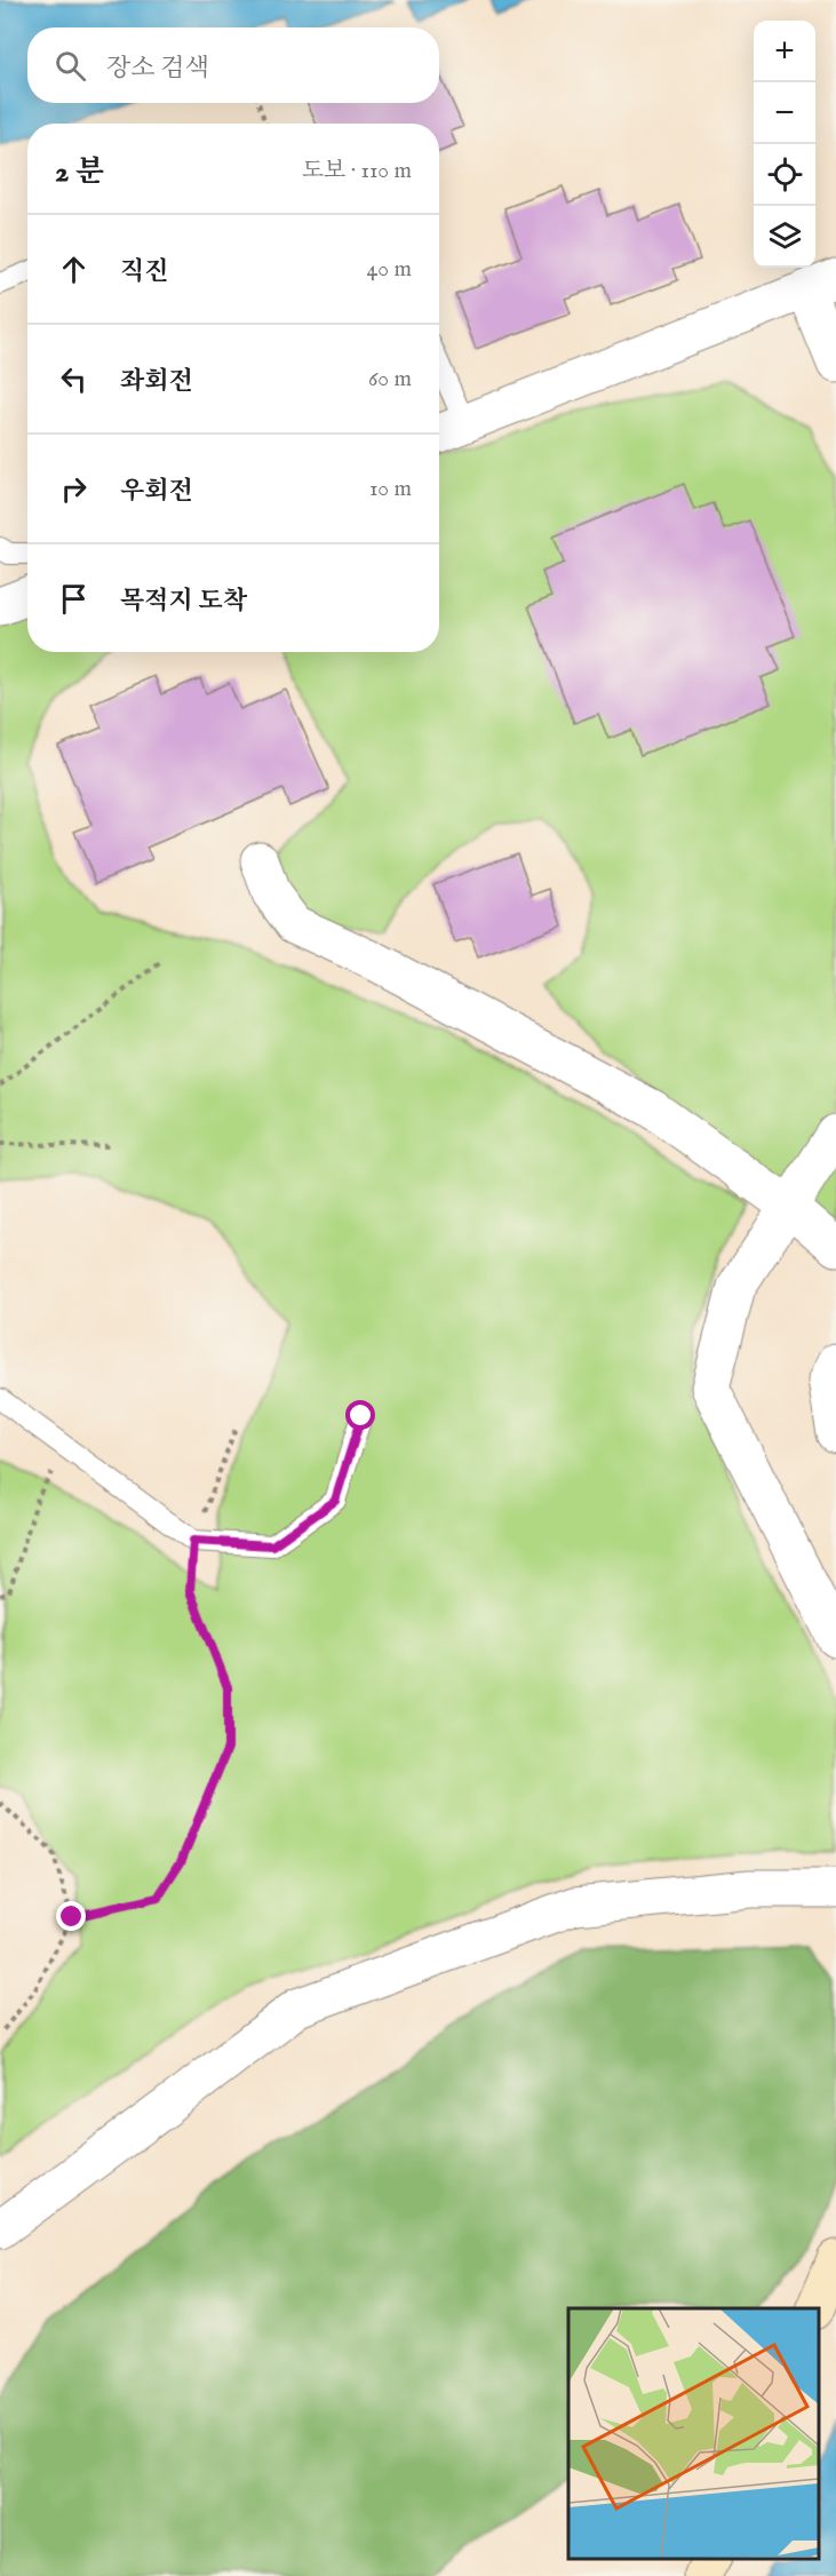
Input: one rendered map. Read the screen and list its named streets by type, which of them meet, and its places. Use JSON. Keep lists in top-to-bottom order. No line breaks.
{"page":{"map_buttons":["+","−"],"search":"장소 검색","heading":["2 분","도보 · 110 m"],"list":[["직진","40 m"],["좌회전","60 m"],["우회전","10 m"],"목적지 도착"]}}
